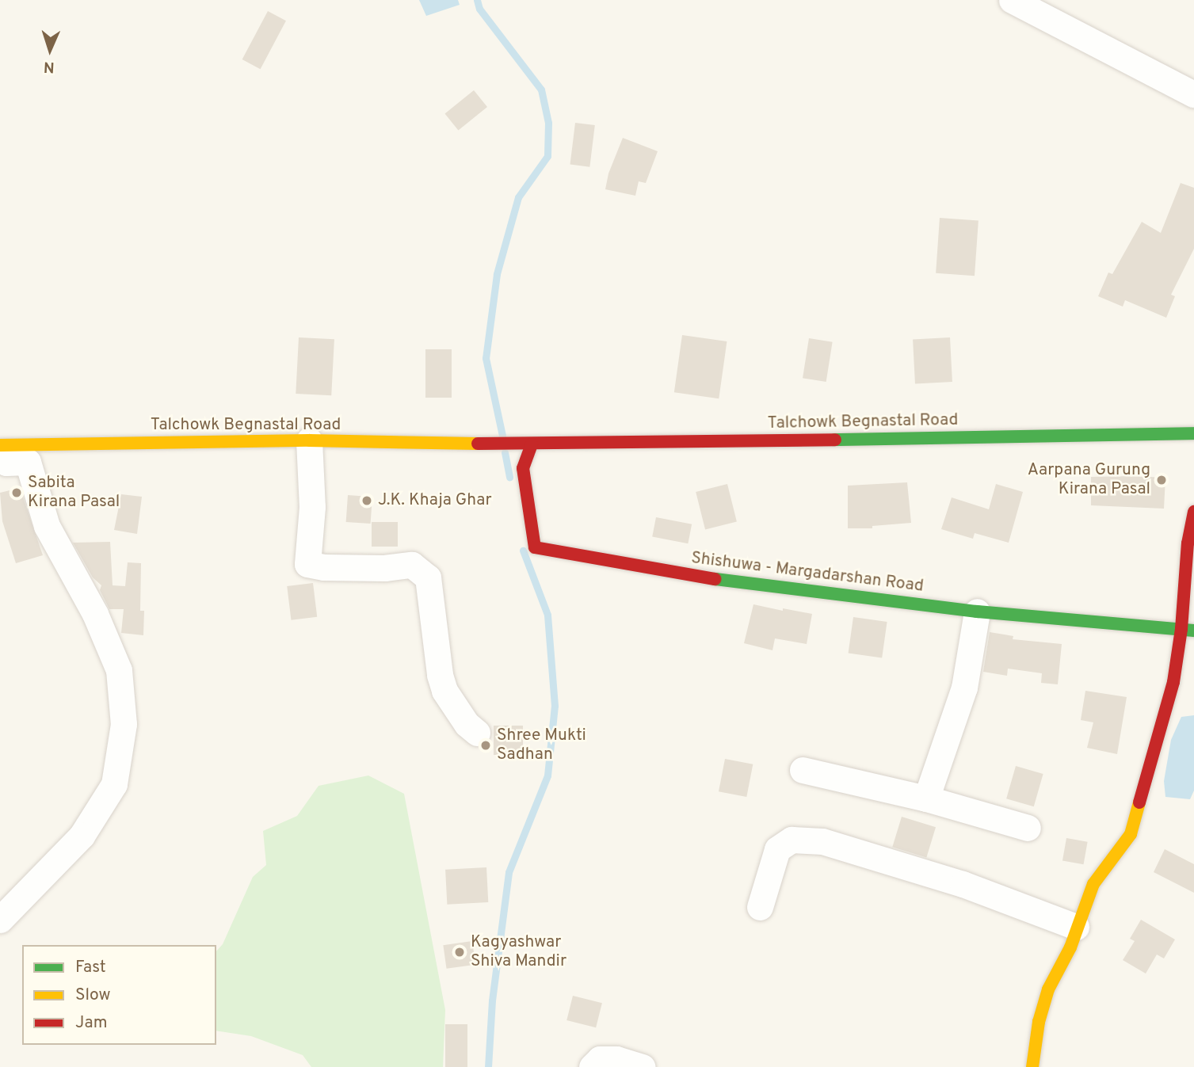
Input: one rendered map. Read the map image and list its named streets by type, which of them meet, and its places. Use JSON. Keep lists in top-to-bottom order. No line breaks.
{"streets":{"street":["Talchowk Begnastal Road","Shishuwa - Margadarshan Road"]},"crossings":[["Talchowk Begnastal Road","Shishuwa - Margadarshan Road"]],"places":["Aarpana Gurung Kirana Pasal","Sabita Kirana Pasal","J.K. Khaja Ghar","Shree Mukti Sadhan","Kagyashwar Shiva Mandir"],"legend":["Fast","Slow","Jam"],"north":"bottom"}
